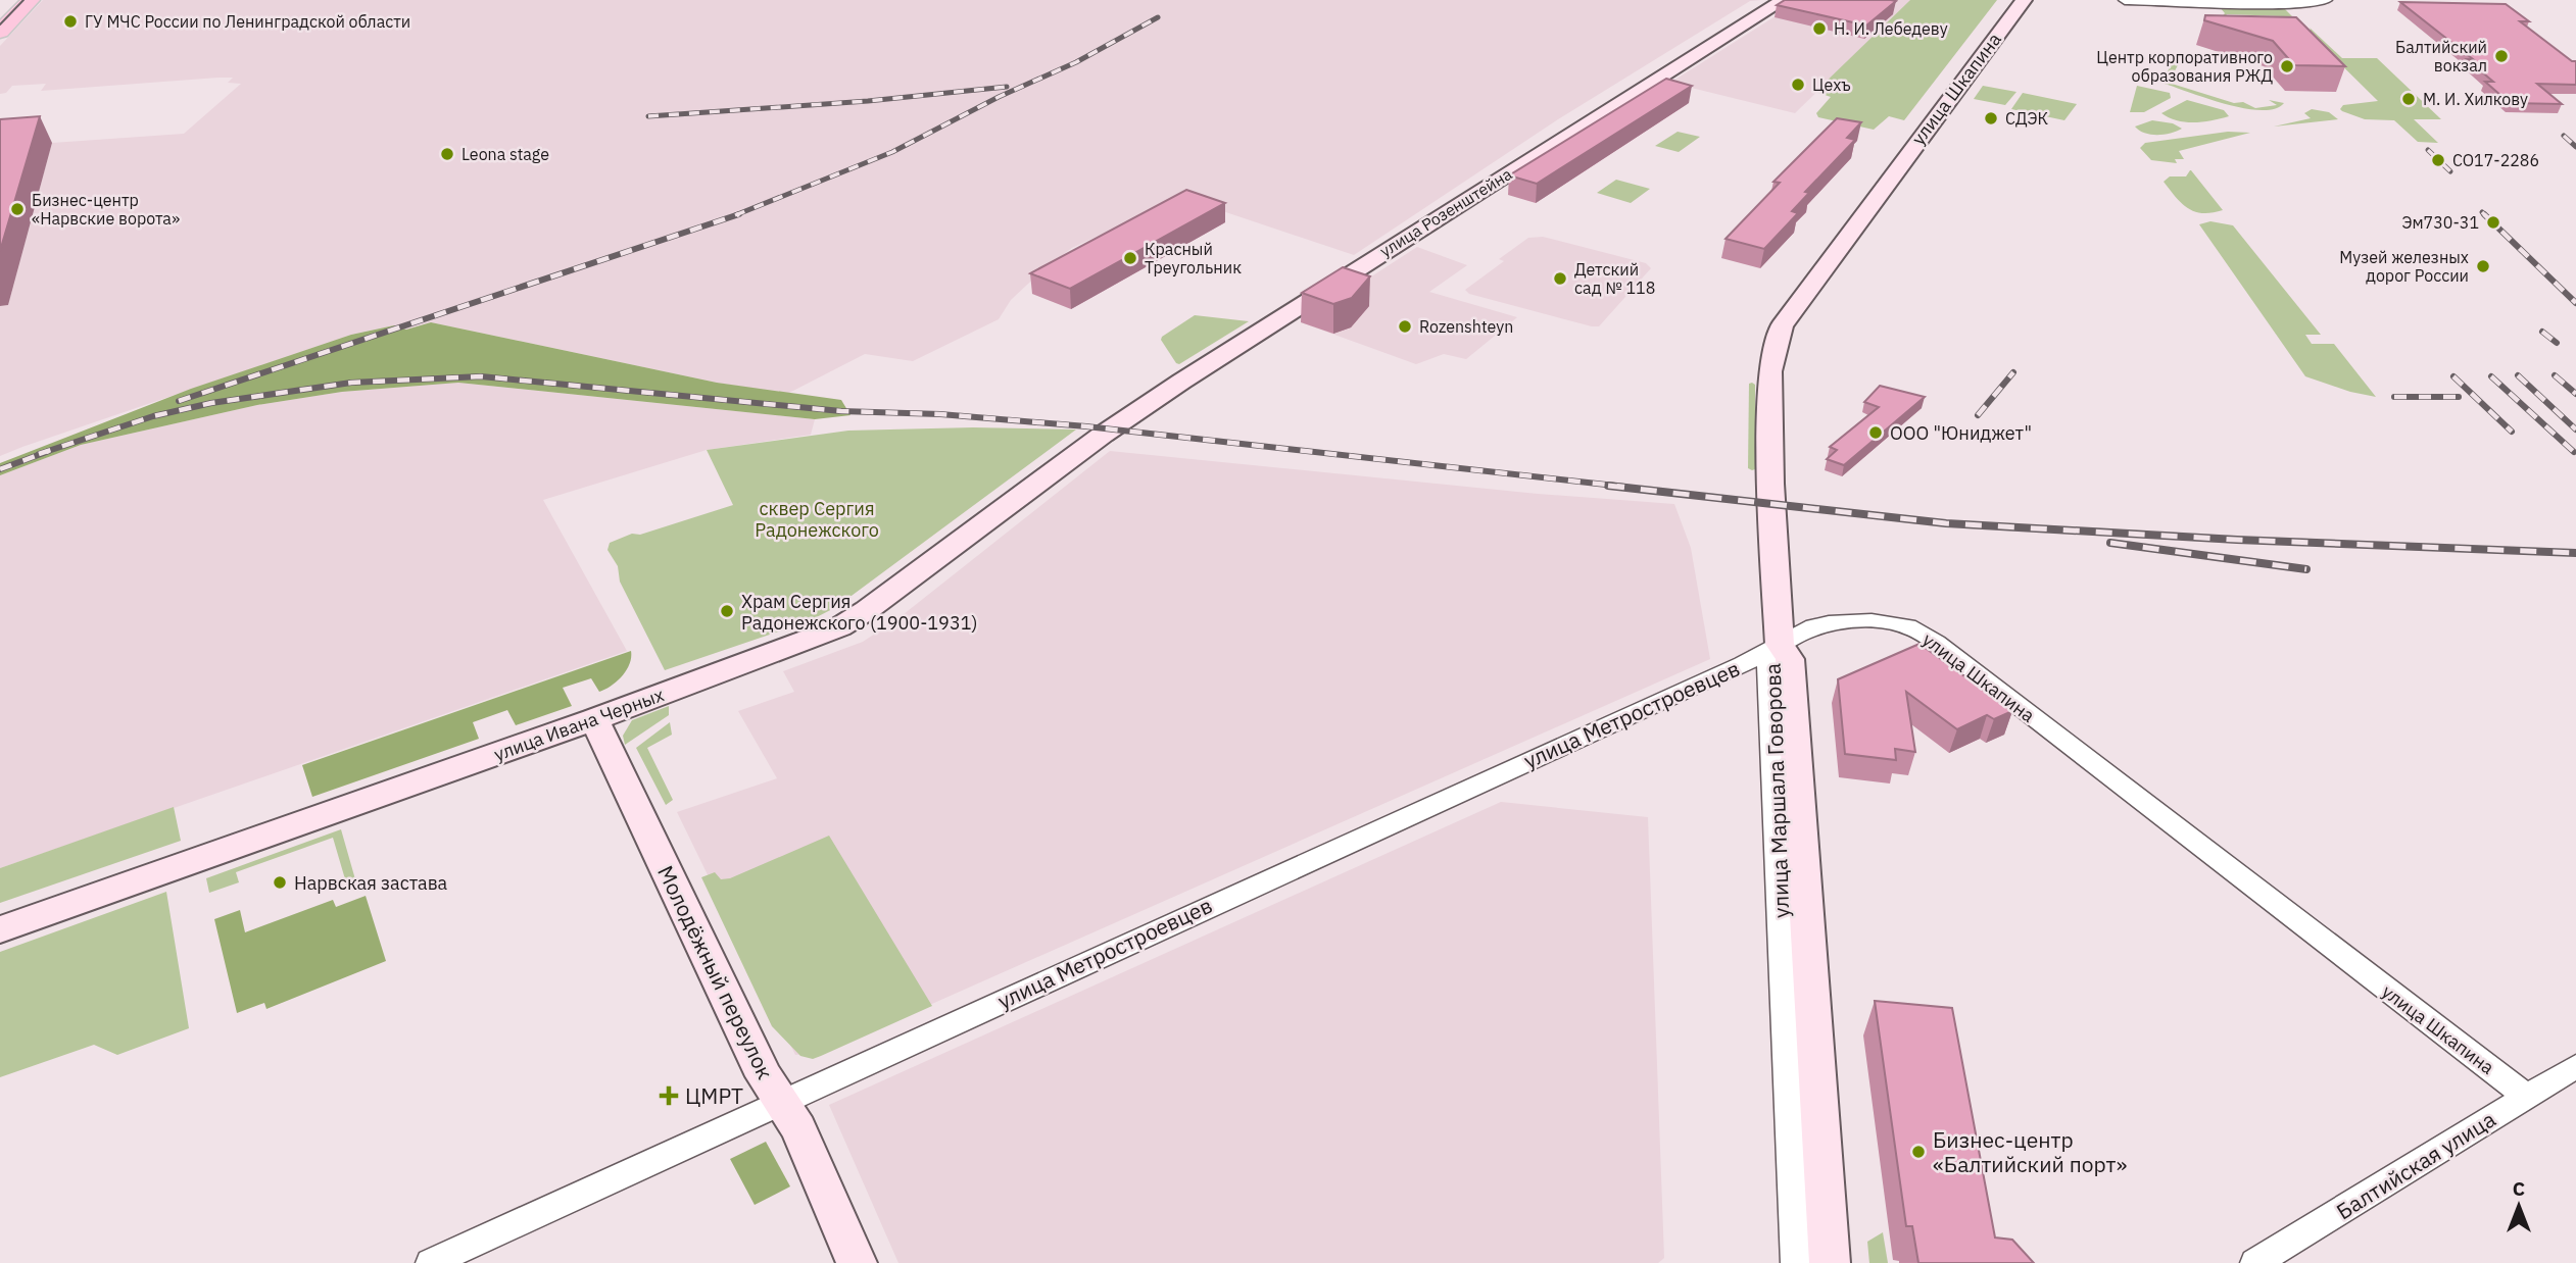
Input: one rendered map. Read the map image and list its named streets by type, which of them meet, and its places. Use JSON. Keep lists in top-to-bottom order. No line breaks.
{"streets":{"main road":["улица Шкапина","улица Розенштейна","улица Ивана Черных","улица Маршала Говорова","Молодёжный переулок"],"street":["улица Метростроевцев","Балтийская улица"]},"crossings":[["улица Шкапина","улица Метростроевцев"],["улица Шкапина","улица Маршала Говорова"],["улица Шкапина","Балтийская улица"],["улица Розенштейна","улица Ивана Черных"],["улица Метростроевцев","улица Маршала Говорова"],["улица Метростроевцев","Молодёжный переулок"],["улица Ивана Черных","Молодёжный переулок"]],"parks":["сквер Сергия Радонежского"],"places":{"other":["ГУ МЧС России по Ленинградской области","Н. И. Лебедеву","Балтийский вокзал","Центр корпоративного образования РЖД","Цехъ","М. И. Хилкову","СДЭК","Leona stage","СО17-2286","Бизнес-центр «Нарвские ворота»","Эм730-31","Красный Треугольник","Музей железных дорог России","Детский сад № 118","Rozenshteyn","ООО \"Юниджет\"","Храм Сергия Радонежского (1900-1931)","Нарвская застава","Бизнес-центр «Балтийский порт»"],"health":["ЦМРТ"]},"north":"top"}
